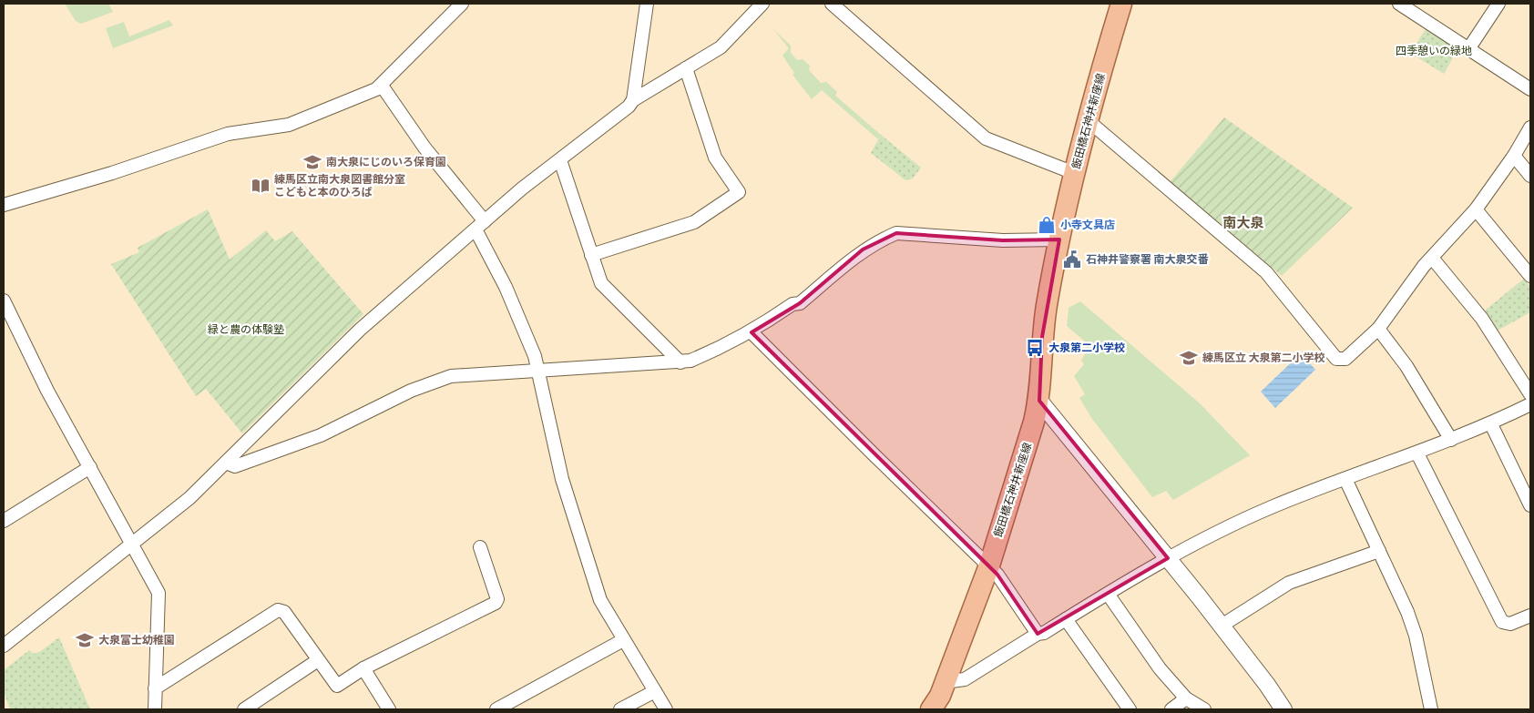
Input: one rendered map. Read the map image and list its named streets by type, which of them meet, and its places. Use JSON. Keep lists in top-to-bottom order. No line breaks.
{"streets":{"main road":["飯田橋石神井新座線"]},"districts":["南大泉"],"parks":["四季憩いの緑地","緑と農の体験塾"],"places":{"school or university":["南大泉にじのいろ保育園","練馬区立 大泉第二小学校","大泉富士幼稚園"],"library":["練馬区立南大泉図書館分室 こどもと本のひろば"],"shop":["小寺文具店"],"public building":["石神井警察署 南大泉交番"],"bus stop":["大泉第二小学校"]}}
